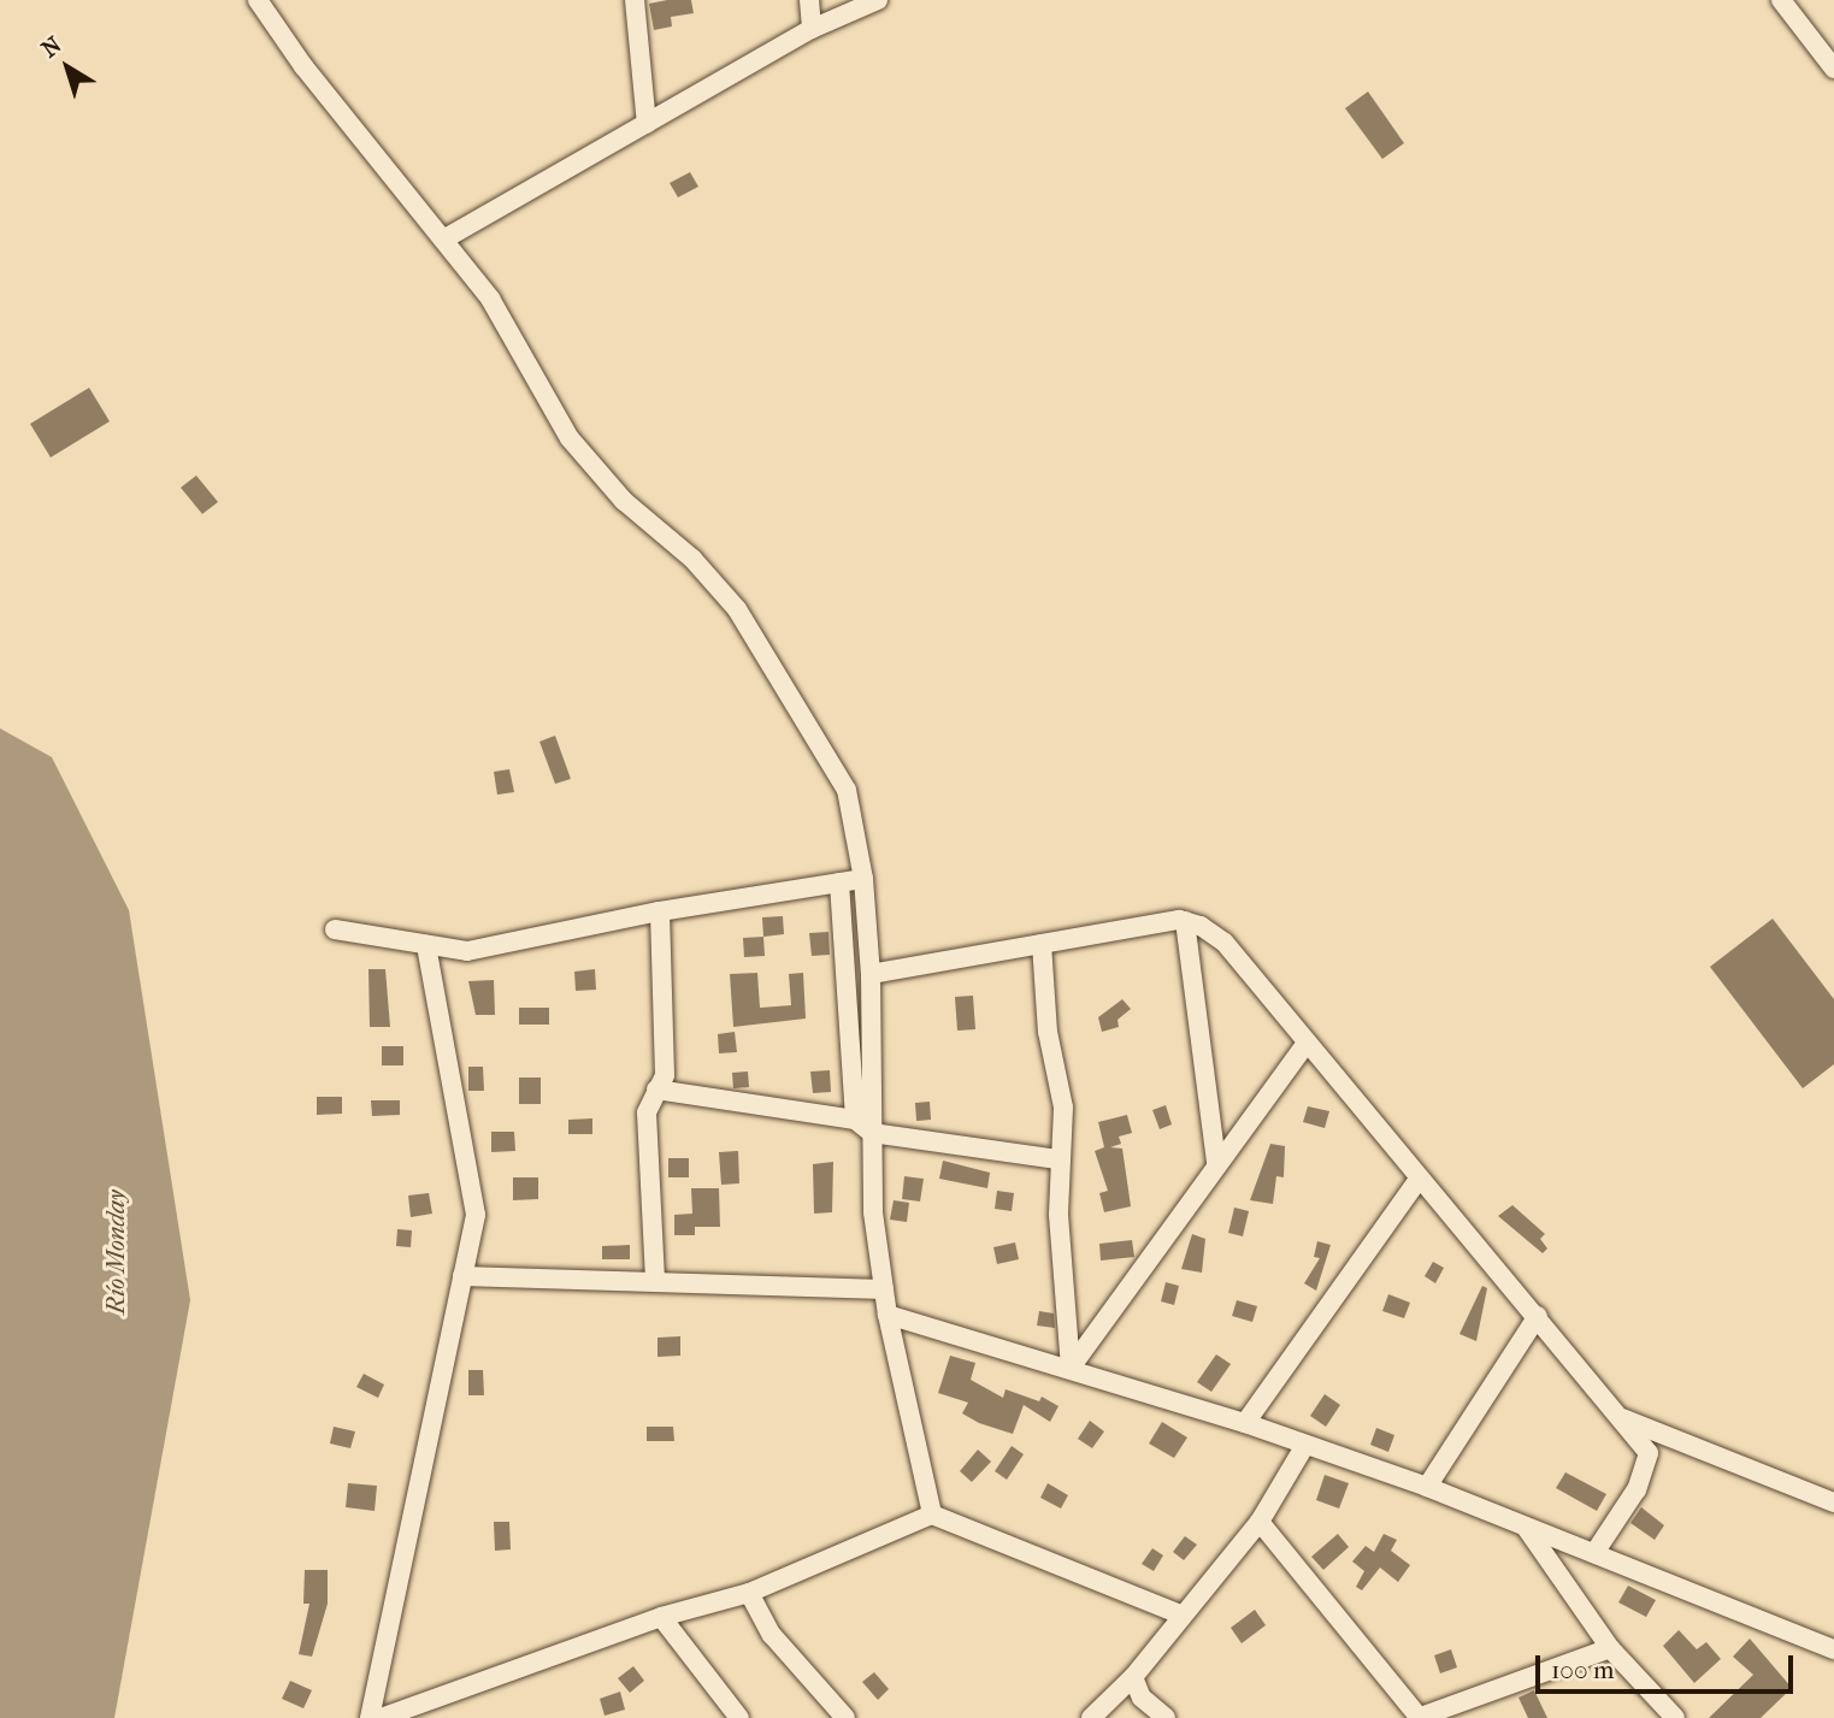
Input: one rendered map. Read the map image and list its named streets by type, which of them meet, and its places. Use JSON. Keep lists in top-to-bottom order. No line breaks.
{"water":["Río Monday"],"scale_bar":"100 m","north":"top left"}
